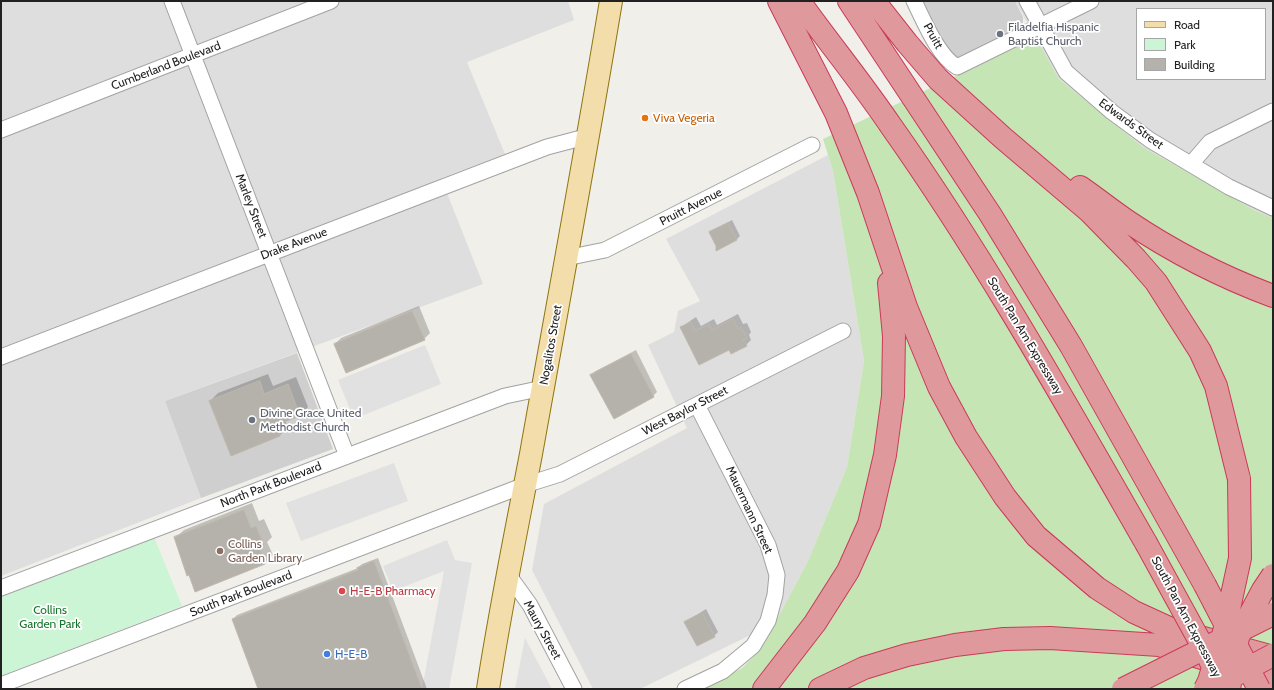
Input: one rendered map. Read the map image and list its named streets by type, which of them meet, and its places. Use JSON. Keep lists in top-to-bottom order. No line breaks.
{"streets":{"highway":["South Pan Am Expressway"],"main road":["Nogalitos Street"],"street":["Pruitt","Cumberland Boulevard","Edwards Street","Marley Street","Pruitt Avenue","Drake Avenue","West Baylor Street","North Park Boulevard","Mauermann Street","South Park Boulevard","Maury Street"]},"crossings":[["Pruitt","Edwards Street"],["Cumberland Boulevard","Marley Street"],["Marley Street","Drake Avenue"],["Marley Street","North Park Boulevard"],["Pruitt Avenue","Nogalitos Street"],["Drake Avenue","Nogalitos Street"],["Nogalitos Street","West Baylor Street"],["Nogalitos Street","North Park Boulevard"],["Nogalitos Street","South Park Boulevard"],["Nogalitos Street","Maury Street"],["West Baylor Street","Mauermann Street"],["West Baylor Street","South Park Boulevard"]],"parks":["Collins Garden Park"],"places":["Filadelfia Hispanic Baptist Church","Viva Vegeria","Divine Grace United Methodist Church","Collins Garden Library","H-E-B Pharmacy","H-E-B"],"legend":["Road","Park","Building"]}
